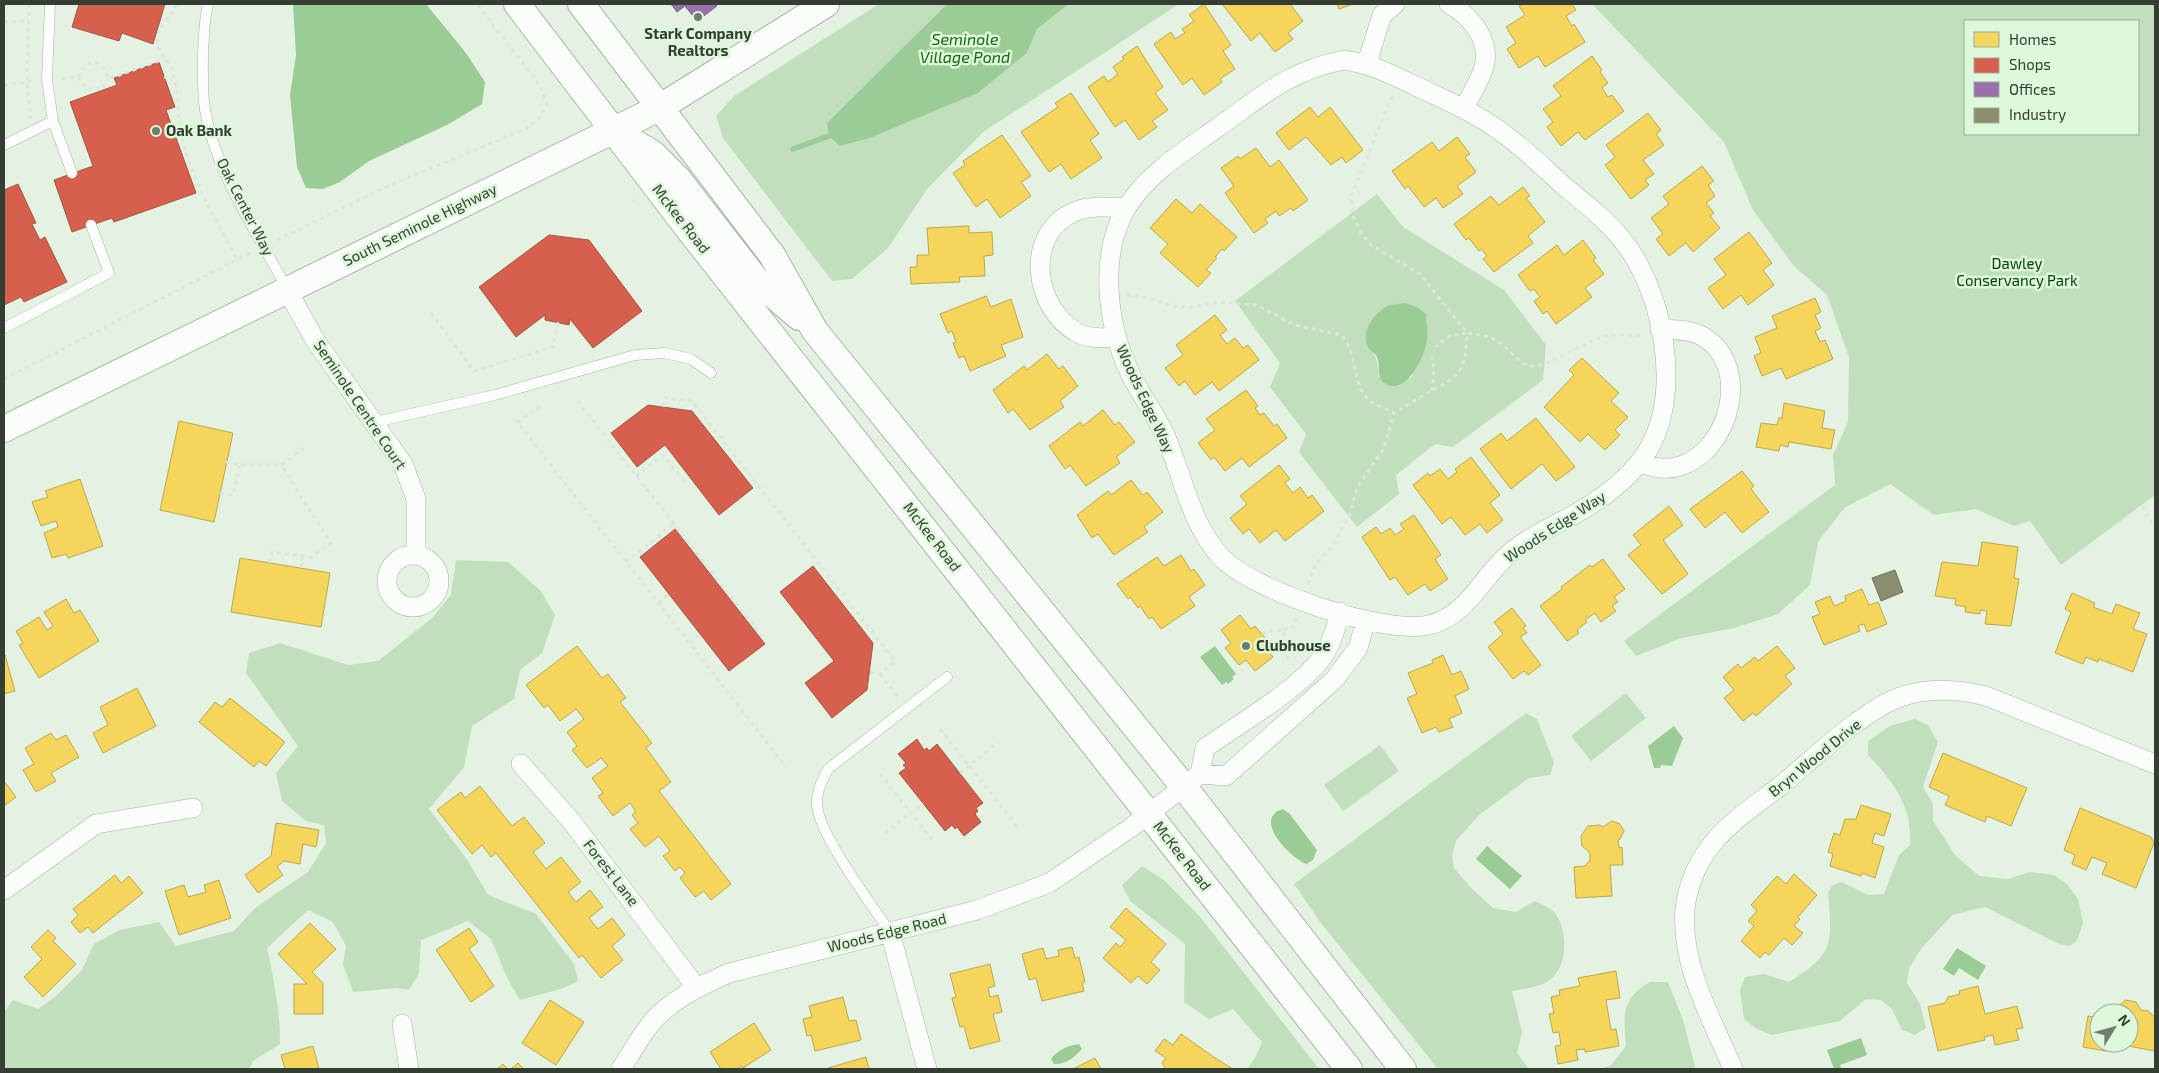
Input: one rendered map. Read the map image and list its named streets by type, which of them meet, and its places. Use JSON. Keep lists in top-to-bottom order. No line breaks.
{"streets":{"main road":["McKee Road","South Seminole Highway"],"street":["Woods Edge Way","Seminole Centre Court","Bryn Wood Drive","Forest Lane","Woods Edge Road"],"lane":["Oak Center Way"]},"crossings":[["Oak Center Way","South Seminole Highway"],["Oak Center Way","Seminole Centre Court"],["McKee Road","South Seminole Highway"],["McKee Road","Woods Edge Road"],["South Seminole Highway","Seminole Centre Court"],["Forest Lane","Woods Edge Road"]],"water":["Seminole Village Pond"],"parks":["Dawley Conservancy Park"],"places":["Stark Company Realtors","Oak Bank","Clubhouse"],"legend":["Homes","Shops","Offices","Industry"],"north":"top right"}
